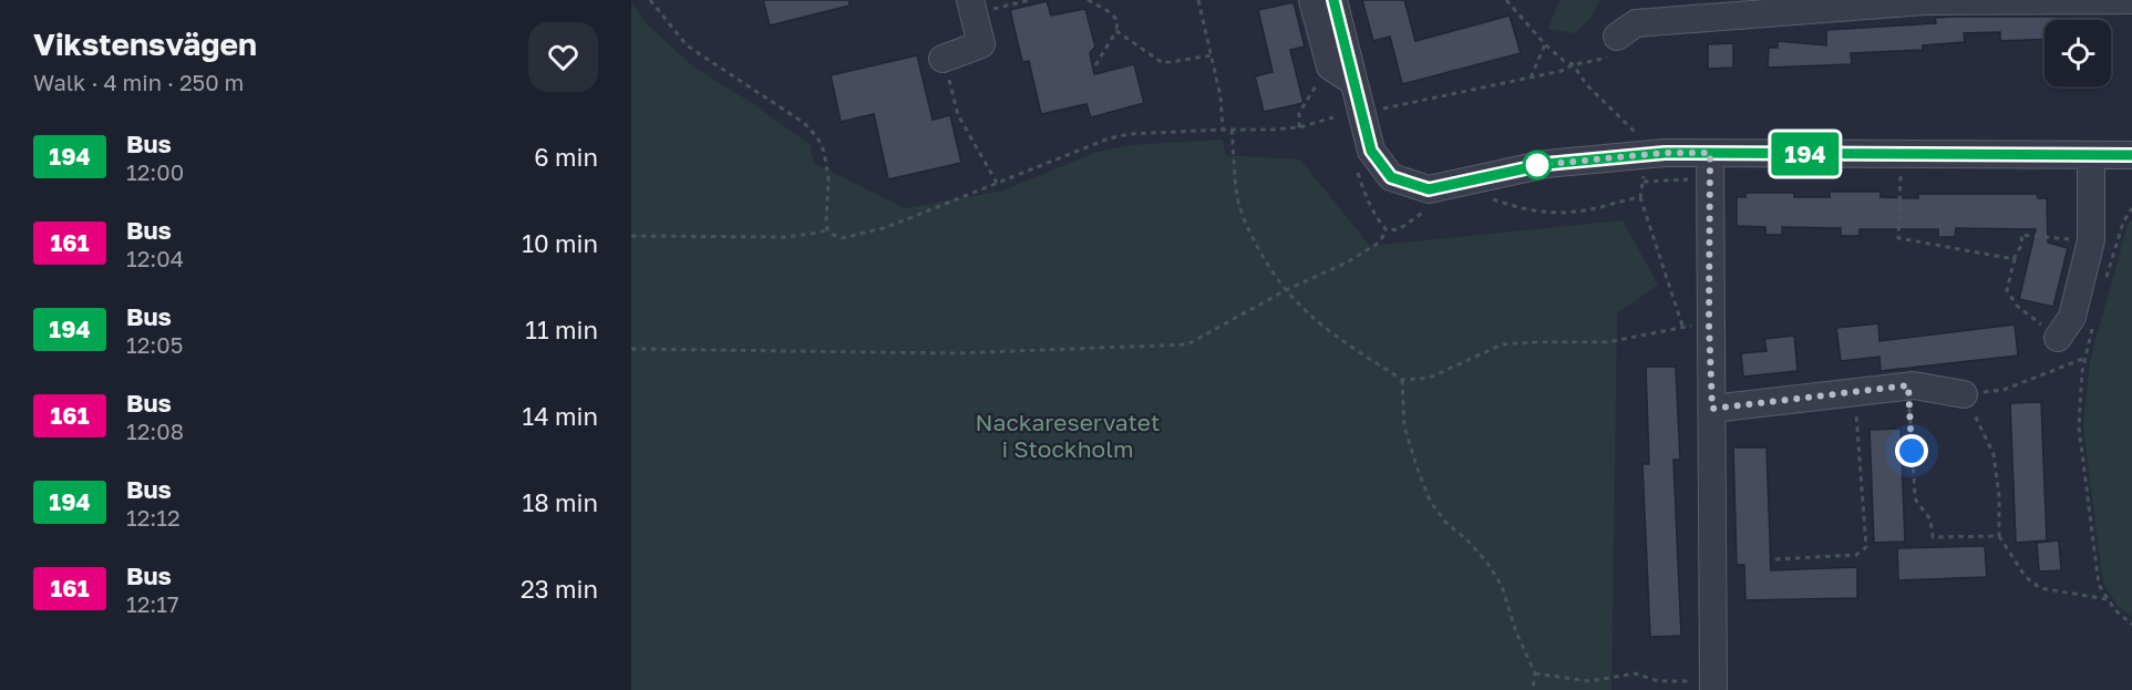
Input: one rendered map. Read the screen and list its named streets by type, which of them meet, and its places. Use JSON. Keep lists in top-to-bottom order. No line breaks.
{"parks":["Nackareservatet i Stockholm"],"lines":["bus line 194"],"page":{"heading":["Vikstensvägen","Walk · 4 min · 250 m"],"on_map":"194","list":[{"mark":"194","name":"Bus","note":"12:00","value":"6 min"},{"mark":"161","name":"Bus","note":"12:04","value":"10 min"},{"mark":"194","name":"Bus","note":"12:05","value":"11 min"},{"mark":"161","name":"Bus","note":"12:08","value":"14 min"},{"mark":"194","name":"Bus","note":"12:12","value":"18 min"},{"mark":"161","name":"Bus","note":"12:17","value":"23 min"}]}}
